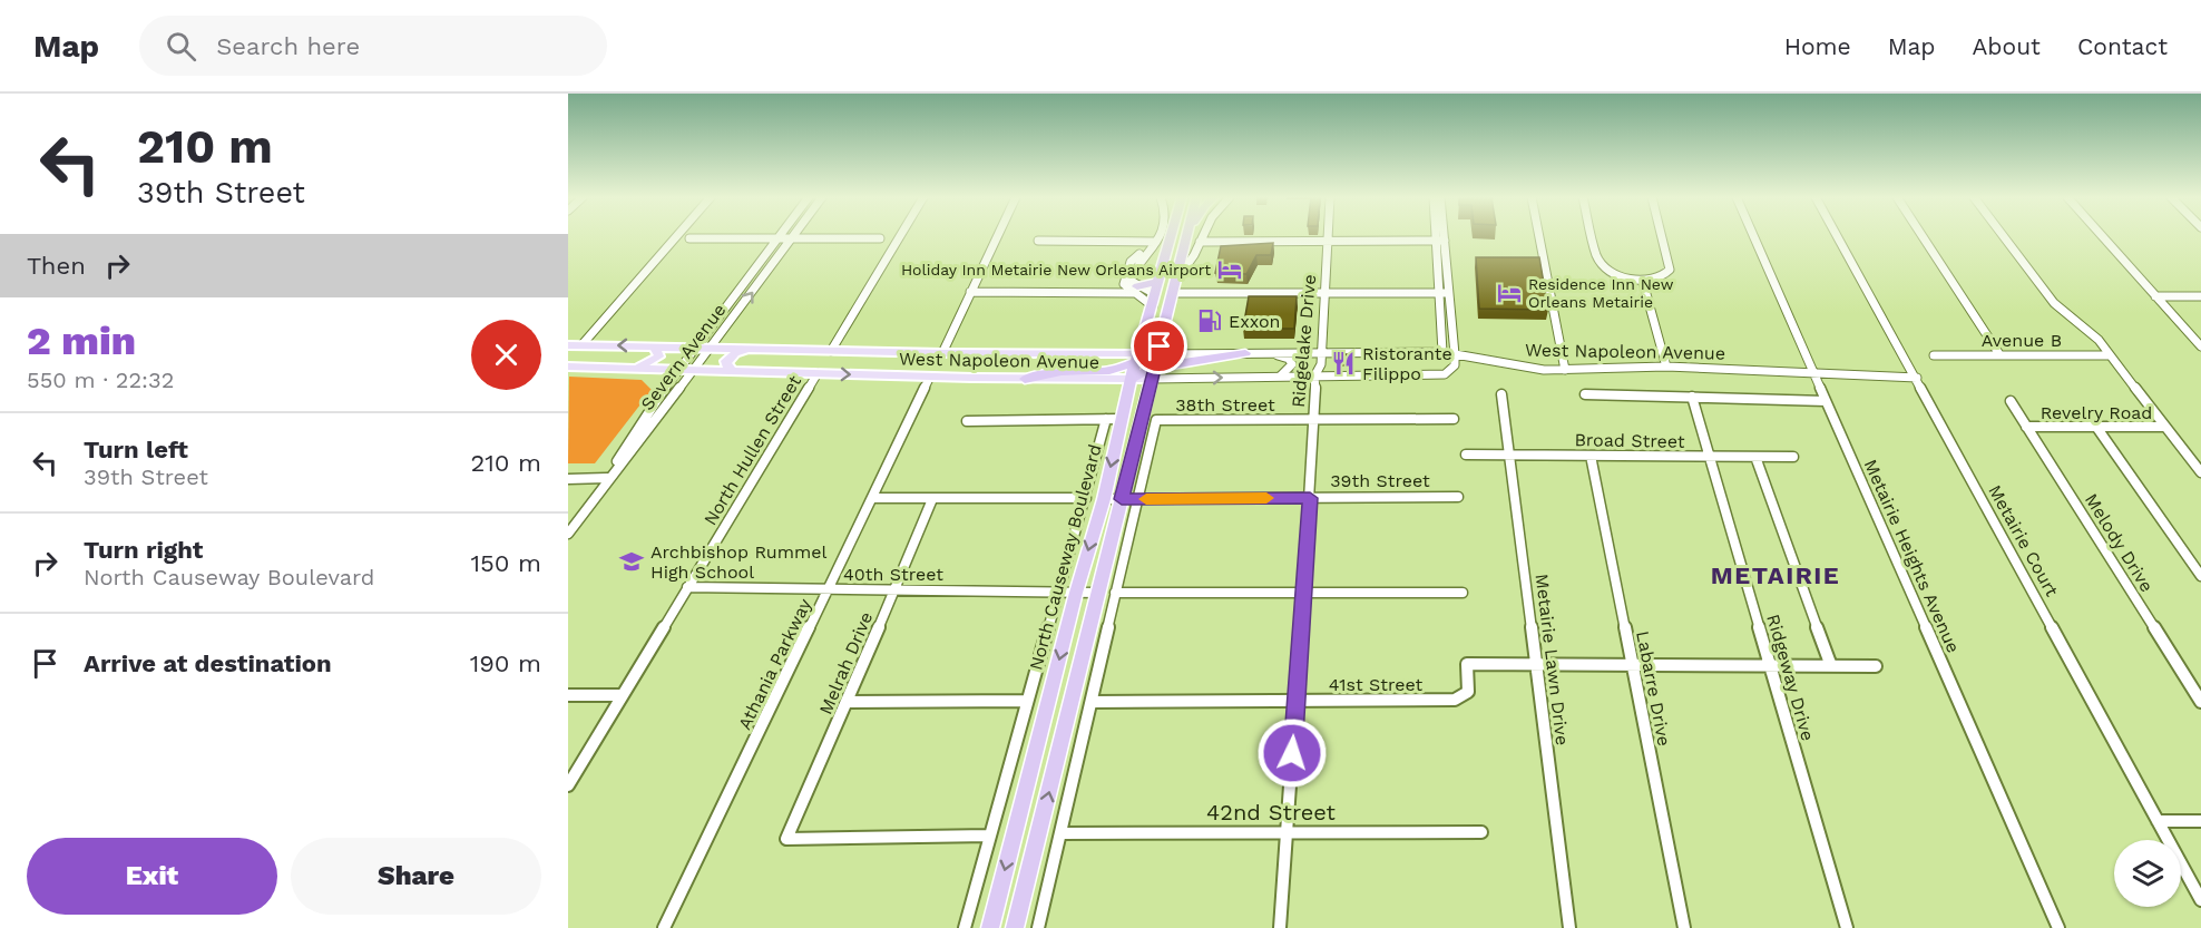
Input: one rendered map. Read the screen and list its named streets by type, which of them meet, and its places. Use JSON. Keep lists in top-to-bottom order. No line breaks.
{"streets":{"highway":["North Causeway Boulevard"],"main road":["West Napoleon Avenue"],"street":["Avenue B","Ridgelake Drive","Severn Avenue","38th Street","Revelry Road","Broad Street","North Hullen Street","39th Street","Metairie Court","Melody Drive","Metairie Heights Avenue","40th Street","Metairie Lawn Drive","Melrah Drive","Athania Parkway","Ridgeway Drive","41st Street","Labarre Drive","42nd Street"]},"crossings":[["Ridgelake Drive","West Napoleon Avenue"],["Ridgelake Drive","38th Street"],["Ridgelake Drive","39th Street"],["Ridgelake Drive","40th Street"],["Ridgelake Drive","41st Street"],["Ridgelake Drive","42nd Street"],["West Napoleon Avenue","Severn Avenue"],["West Napoleon Avenue","North Hullen Street"],["West Napoleon Avenue","Metairie Court"],["West Napoleon Avenue","Metairie Heights Avenue"],["West Napoleon Avenue","North Causeway Boulevard"],["West Napoleon Avenue","Athania Parkway"],["38th Street","39th Street"],["Revelry Road","Melody Drive"],["Broad Street","Metairie Lawn Drive"],["Broad Street","Ridgeway Drive"],["Broad Street","Labarre Drive"],["North Hullen Street","40th Street"],["39th Street","North Causeway Boulevard"],["North Causeway Boulevard","40th Street"],["North Causeway Boulevard","Melrah Drive"],["40th Street","Melrah Drive"],["40th Street","Athania Parkway"],["Metairie Lawn Drive","41st Street"]],"districts":["METAIRIE"],"places":{"hotel":["Holiday Inn Metairie New Orleans Airport","Residence Inn New Orleans Metairie"],"fuel station":["Exxon"],"restaurant":["Ristorante Filippo"],"school or university":["Archbishop Rummel High School"]},"page":{"header":"Map","search":"Search here","nav":["Home","Map","About","Contact"],"turn":["210 m","39th Street"],"then":"Then","heading":["2 min","550 m · 22:32"],"list":[{"name":"Turn left","note":"39th Street","value":"210 m"},{"name":"Turn right","note":"North Causeway Boulevard","value":"150 m"},{"name":"Arrive at destination","value":"190 m"}],"buttons":["Exit","Share"]}}
